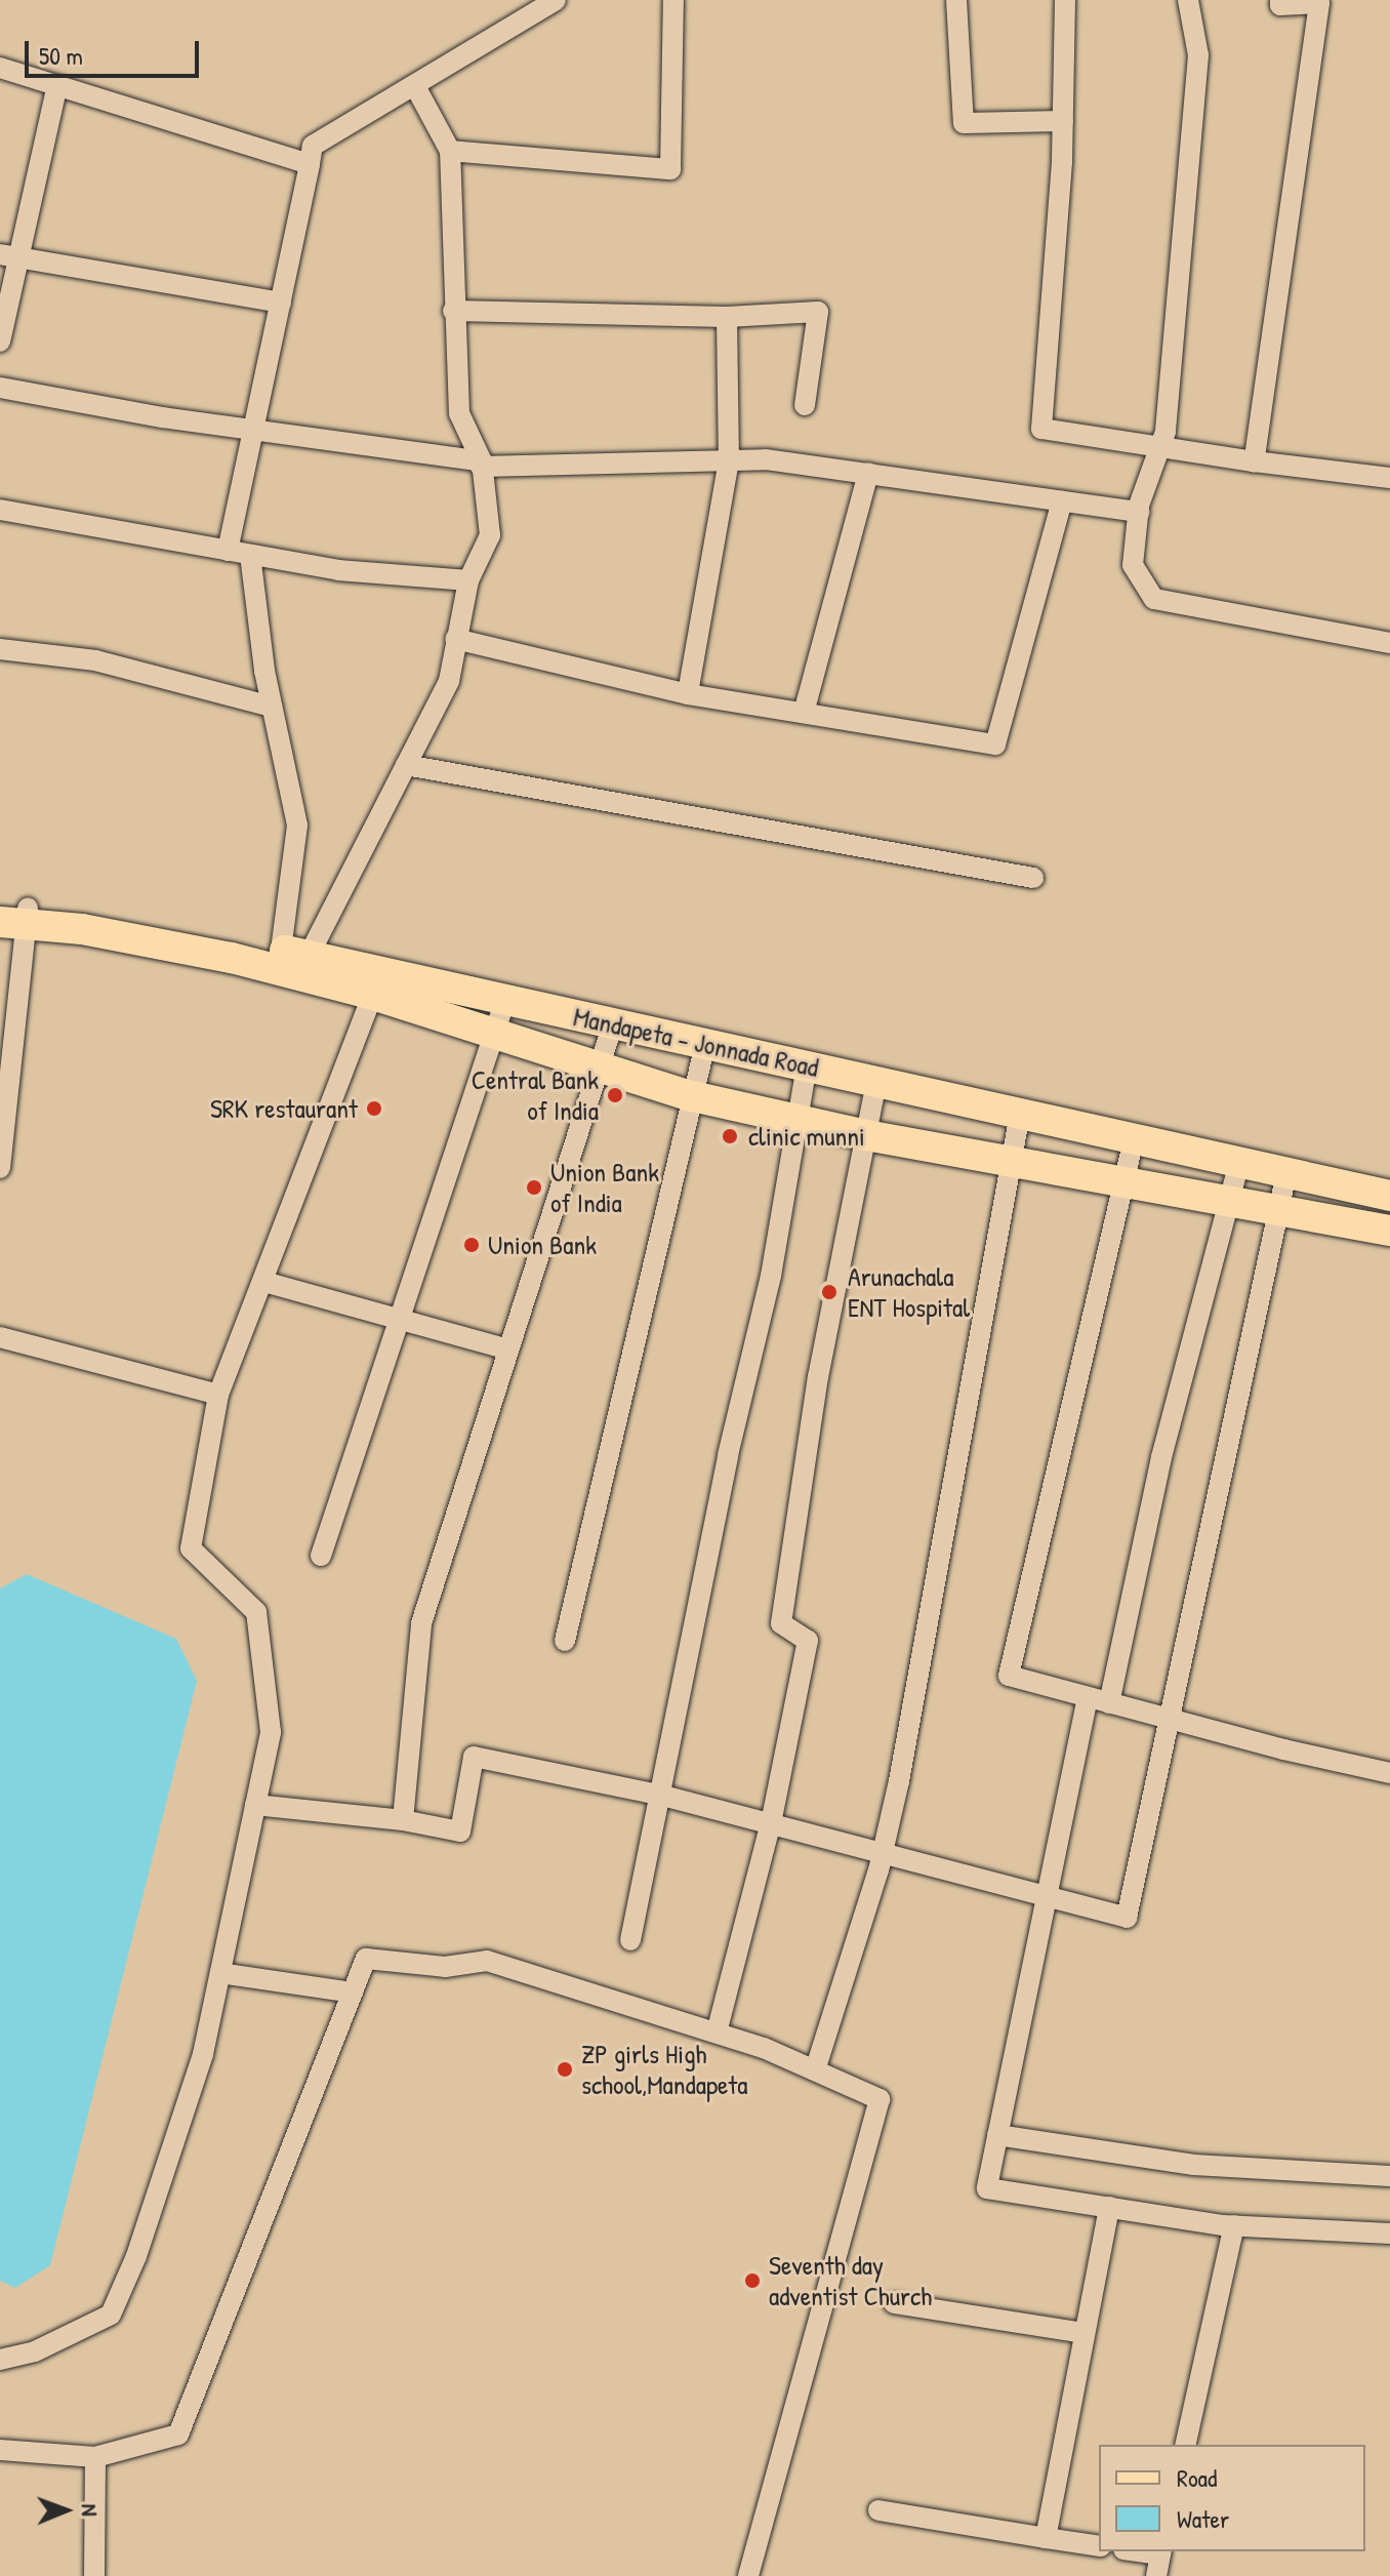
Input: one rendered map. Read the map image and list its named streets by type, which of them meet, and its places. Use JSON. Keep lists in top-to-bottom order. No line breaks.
{"streets":{"main road":["Mandapeta - Jonnada Road"]},"places":["Central Bank of India","SRK restaurant","clinic munni","Union Bank of India","Union Bank","Arunachala ENT Hospital","ZP girls High school,Mandapeta","Seventh day adventist Church"],"legend":["Road","Water"],"scale_bar":"50 m","north":"right"}
